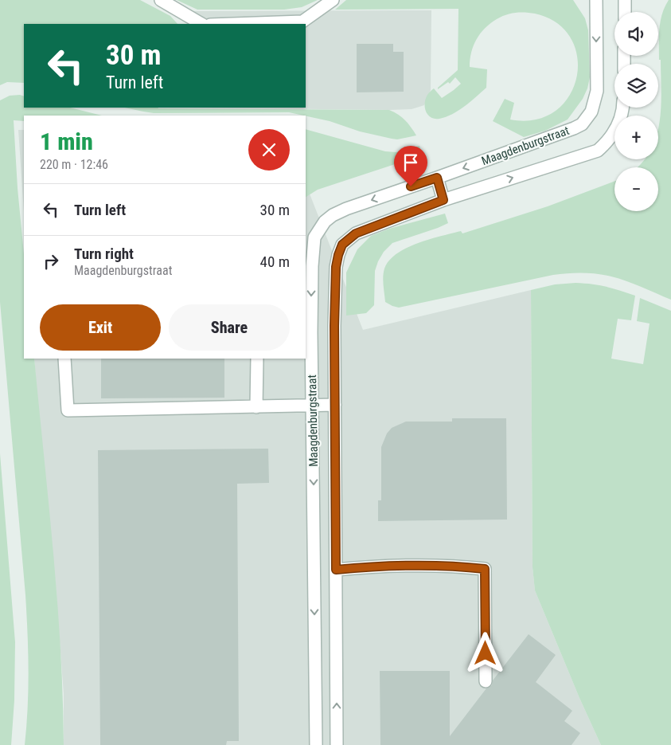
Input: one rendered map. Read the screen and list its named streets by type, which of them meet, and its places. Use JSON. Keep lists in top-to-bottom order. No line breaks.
{"streets":{"street":["Maagdenburgstraat"]},"page":{"map_buttons":["+","−"],"turn":["30 m","Turn left"],"heading":["1 min","220 m · 12:46"],"list":[{"name":"Turn left","value":"30 m"},{"name":"Turn right","note":"Maagdenburgstraat","value":"40 m"}],"buttons":["Exit","Share"]}}
